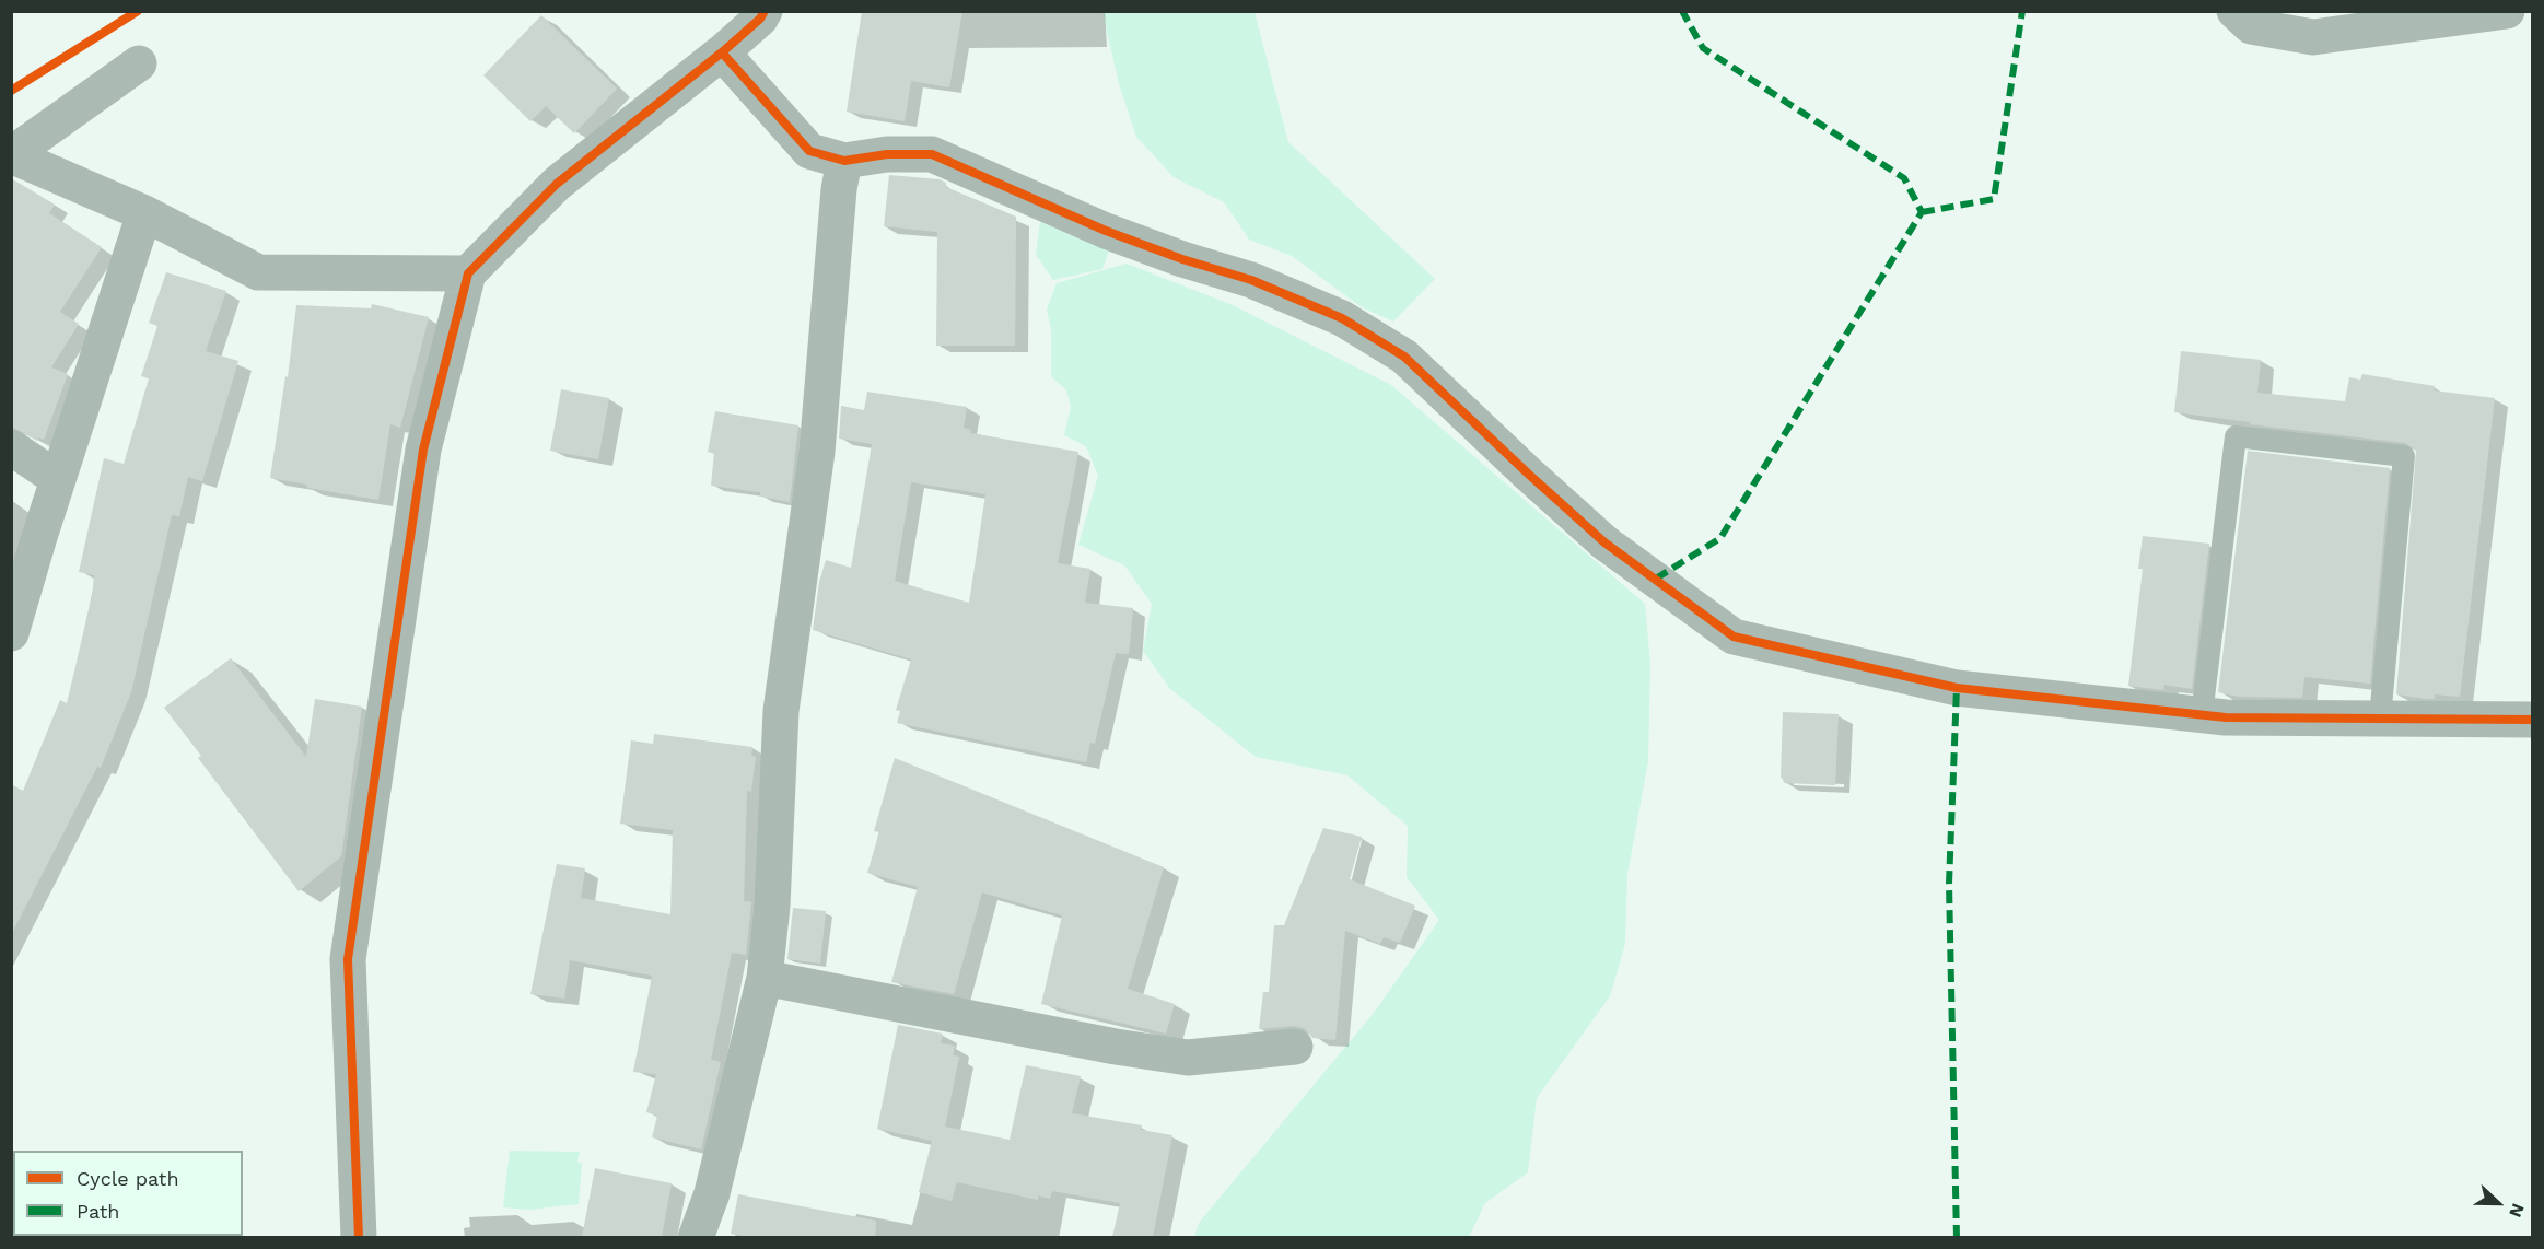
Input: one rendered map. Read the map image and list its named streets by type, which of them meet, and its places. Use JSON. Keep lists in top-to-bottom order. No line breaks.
{"legend":["Cycle path","Path"],"north":"right"}
